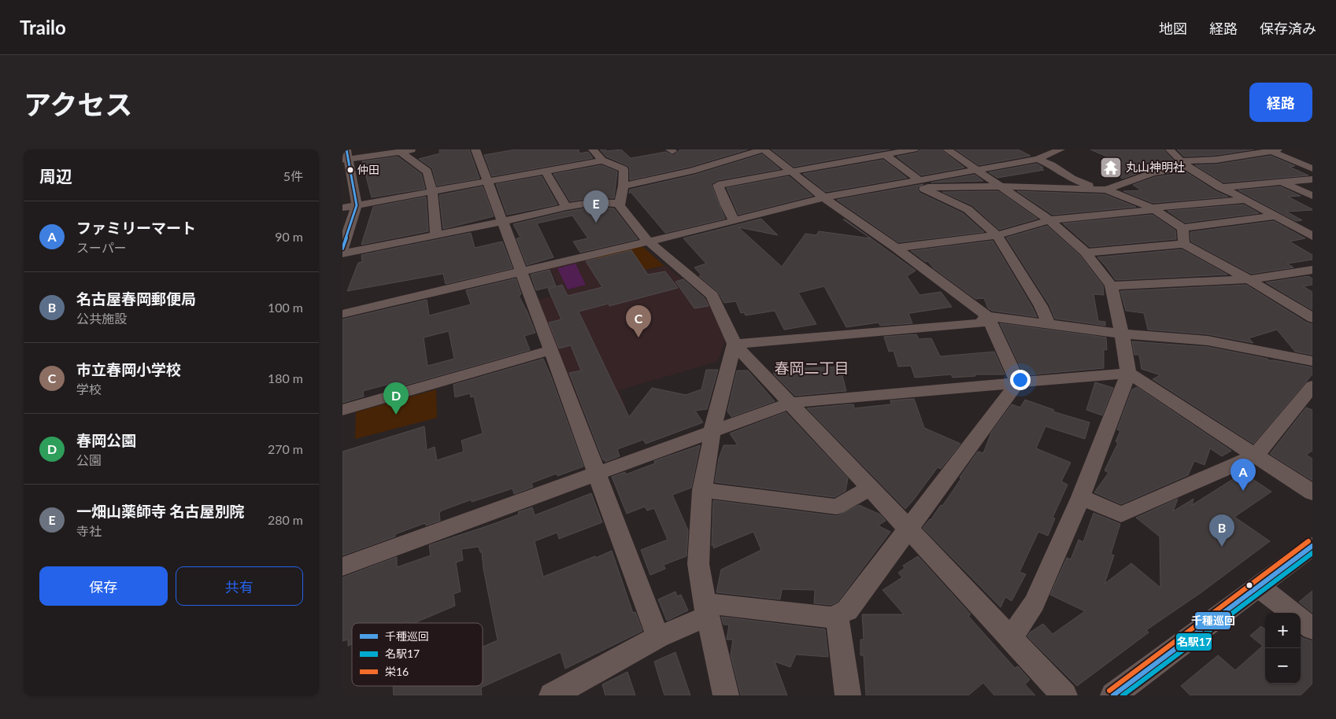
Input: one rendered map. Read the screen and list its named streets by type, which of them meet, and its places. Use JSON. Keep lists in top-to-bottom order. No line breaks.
{"districts":["春岡二丁目"],"places":{"temple":["丸山神明社"],"other":["仲田"]},"lines":["transit line 千種巡回","transit line 栄16","transit line 名駅17"],"legend":["千種巡回","名駅17","栄16"],"page":{"header":"Trailo","nav":["地図","経路","保存済み"],"title":"アクセス","buttons":["経路",["保存","共有"]],"heading":["周辺","5件"],"pins":["E","C","D","A","B"],"list":[{"mark":"A","name":"ファミリーマート","note":"スーパー","value":"90 m"},{"mark":"B","name":"名古屋春岡郵便局","note":"公共施設","value":"100 m"},{"mark":"C","name":"市立春岡小学校","note":"学校","value":"180 m"},{"mark":"D","name":"春岡公園","note":"公園","value":"270 m"},{"mark":"E","name":"一畑山薬師寺 名古屋別院","note":"寺社","value":"280 m"}],"map_buttons":["+","−"]}}
